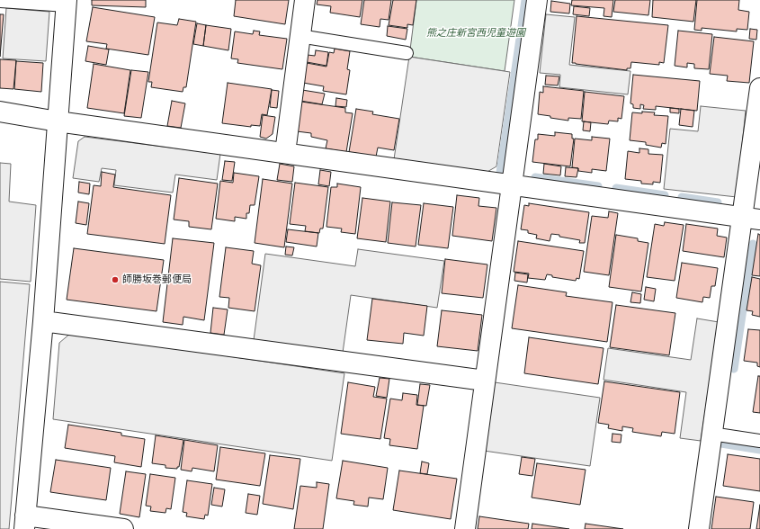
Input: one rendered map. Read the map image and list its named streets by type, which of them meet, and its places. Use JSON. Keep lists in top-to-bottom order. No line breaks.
{"parks":["熊之庄新宮西児童遊園"],"places":["師勝坂巻郵便局"]}
